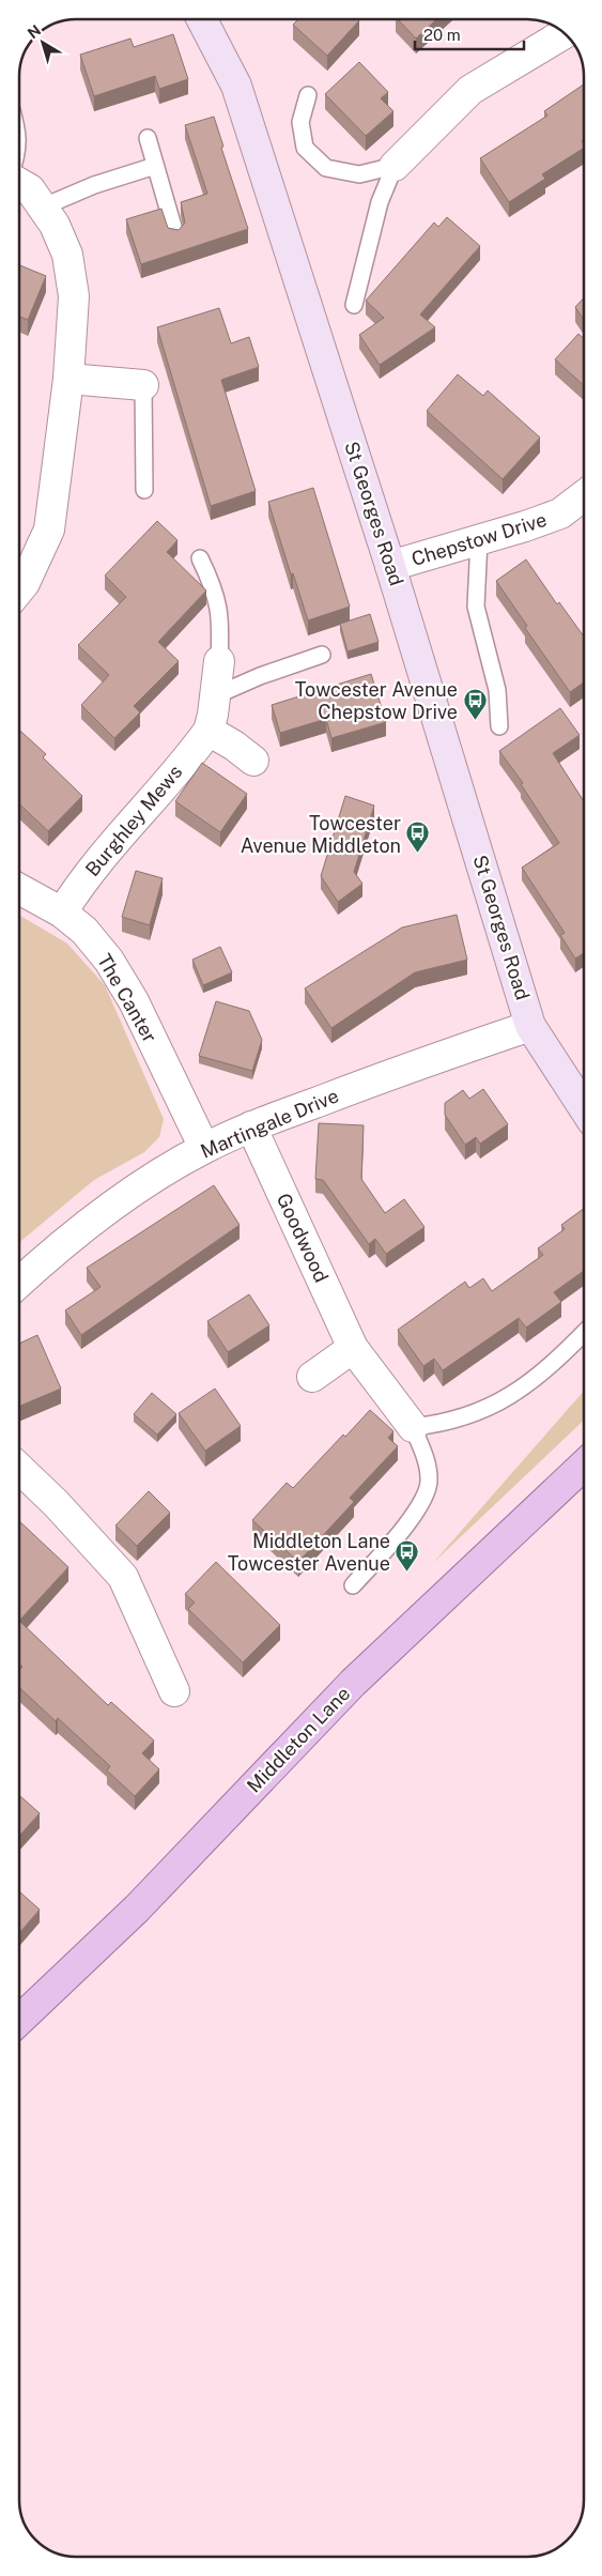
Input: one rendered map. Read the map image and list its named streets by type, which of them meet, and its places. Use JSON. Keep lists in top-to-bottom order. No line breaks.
{"streets":{"main road":["Middleton Lane"],"street":["St Georges Road","Chepstow Drive","Burghley Mews","The Canter","Martingale Drive","Goodwood"]},"crossings":[["St Georges Road","Chepstow Drive"],["St Georges Road","Martingale Drive"],["Burghley Mews","The Canter"],["The Canter","Martingale Drive"],["Martingale Drive","Goodwood"]],"places":{"bus stop":["Towcester Avenue Chepstow Drive","Towcester Avenue Middleton","Middleton Lane Towcester Avenue"]},"scale_bar":"20 m","north":"top left"}
